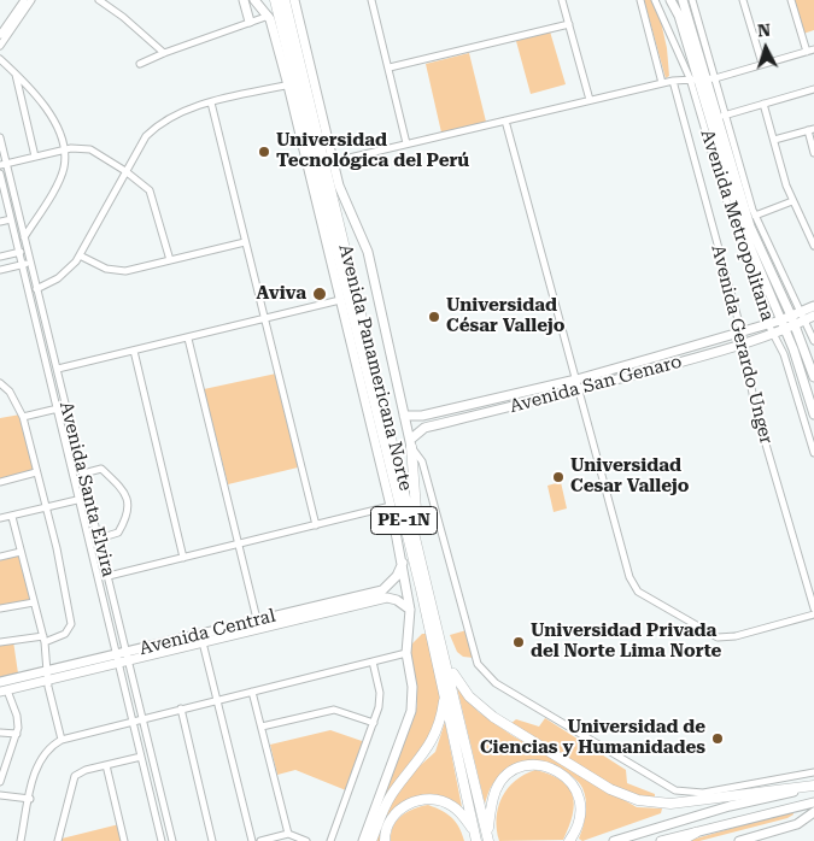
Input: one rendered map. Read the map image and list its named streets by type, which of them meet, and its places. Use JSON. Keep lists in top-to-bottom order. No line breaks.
{"streets":{"highway":["Avenida Panamericana Norte","PE-1N"],"main road":["Avenida Metropolitana","Avenida San Genaro","Avenida Central"],"street":["Avenida Gerardo Unger","Avenida Santa Elvira"]},"crossings":[["Avenida Metropolitana","Avenida San Genaro"],["Avenida Gerardo Unger","Avenida San Genaro"],["Avenida Santa Elvira","Avenida Central"]],"places":["Universidad Tecnológica del Perú","Aviva","Universidad César Vallejo","Universidad Cesar Vallejo","Universidad Privada del Norte Lima Norte","Universidad de Ciencias y Humanidades"],"north":"top"}
